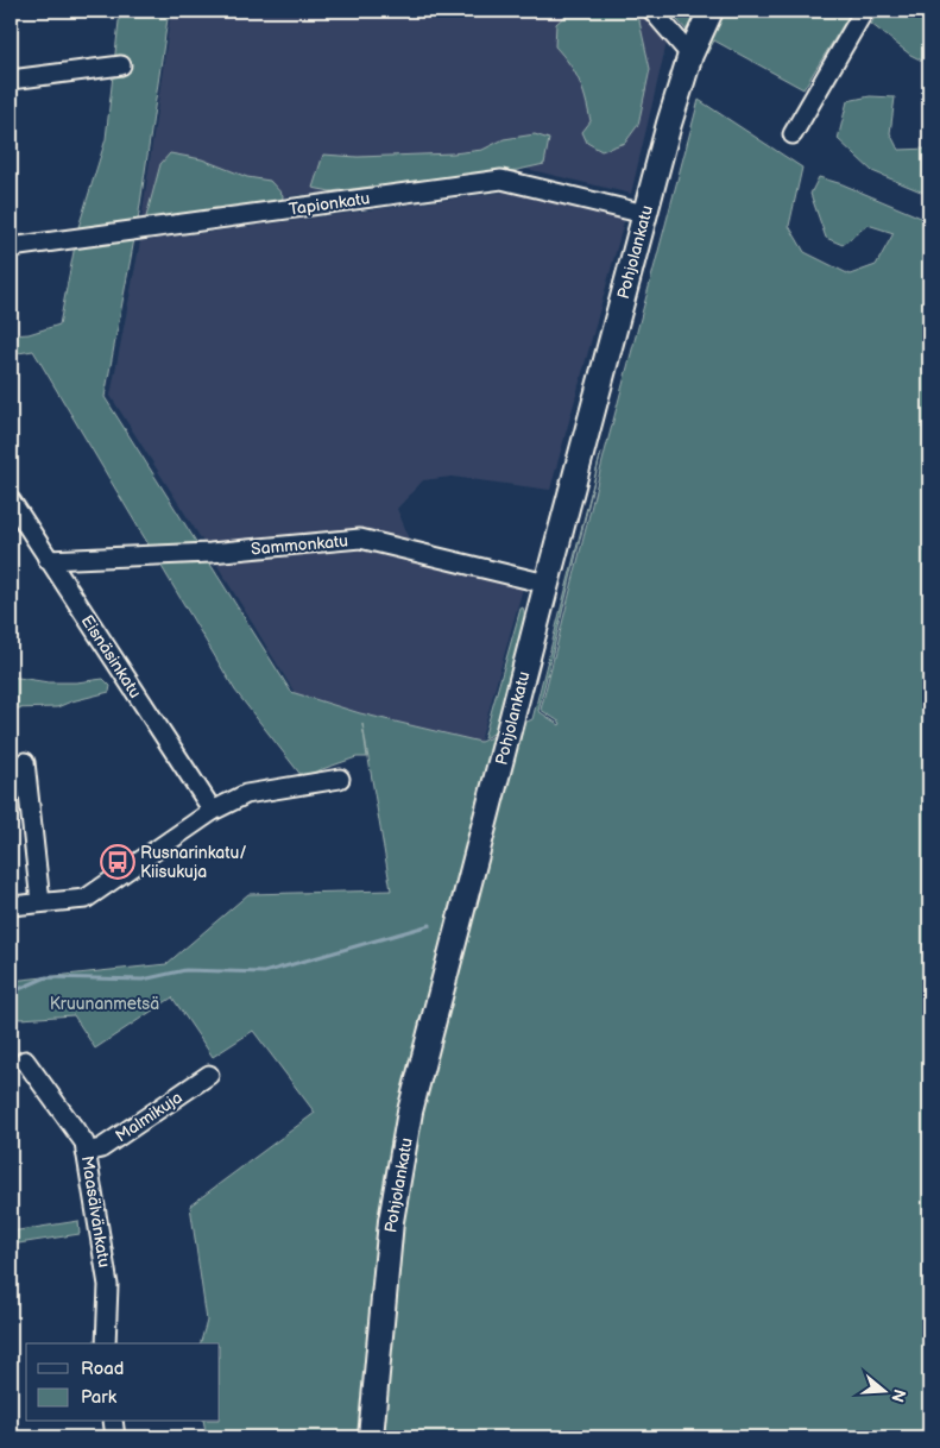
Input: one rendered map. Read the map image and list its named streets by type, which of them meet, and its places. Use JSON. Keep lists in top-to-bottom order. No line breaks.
{"streets":{"main road":["Pohjolankatu"],"street":["Tapionkatu","Sammonkatu","Eisnäsinkatu","Malmikuja","Maasälvänkatu"]},"crossings":[["Tapionkatu","Pohjolankatu"],["Pohjolankatu","Sammonkatu"],["Sammonkatu","Eisnäsinkatu"],["Malmikuja","Maasälvänkatu"]],"parks":["Kruunanmetsä"],"places":{"bus stop":["Rusnarinkatu/ Kiisukuja"]},"legend":["Road","Park"],"north":"right"}
